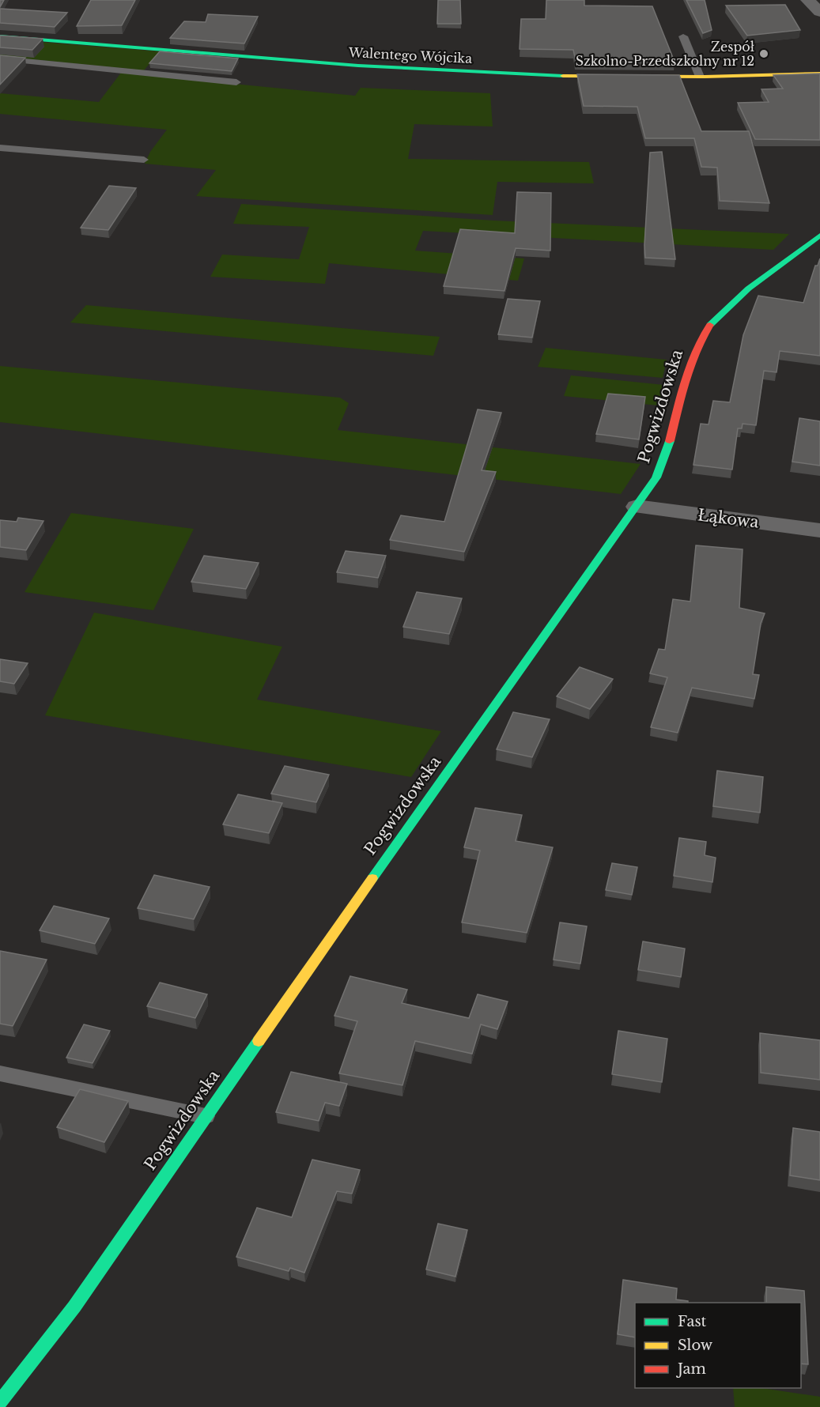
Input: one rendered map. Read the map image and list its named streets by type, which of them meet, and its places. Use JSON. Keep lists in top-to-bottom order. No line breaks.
{"streets":{"street":["Walentego Wójcika","Pogwizdowska","Łąkowa"]},"crossings":[["Pogwizdowska","Łąkowa"]],"places":["Zespół Szkolno-Przedszkolny nr 12"],"legend":["Fast","Slow","Jam"]}
